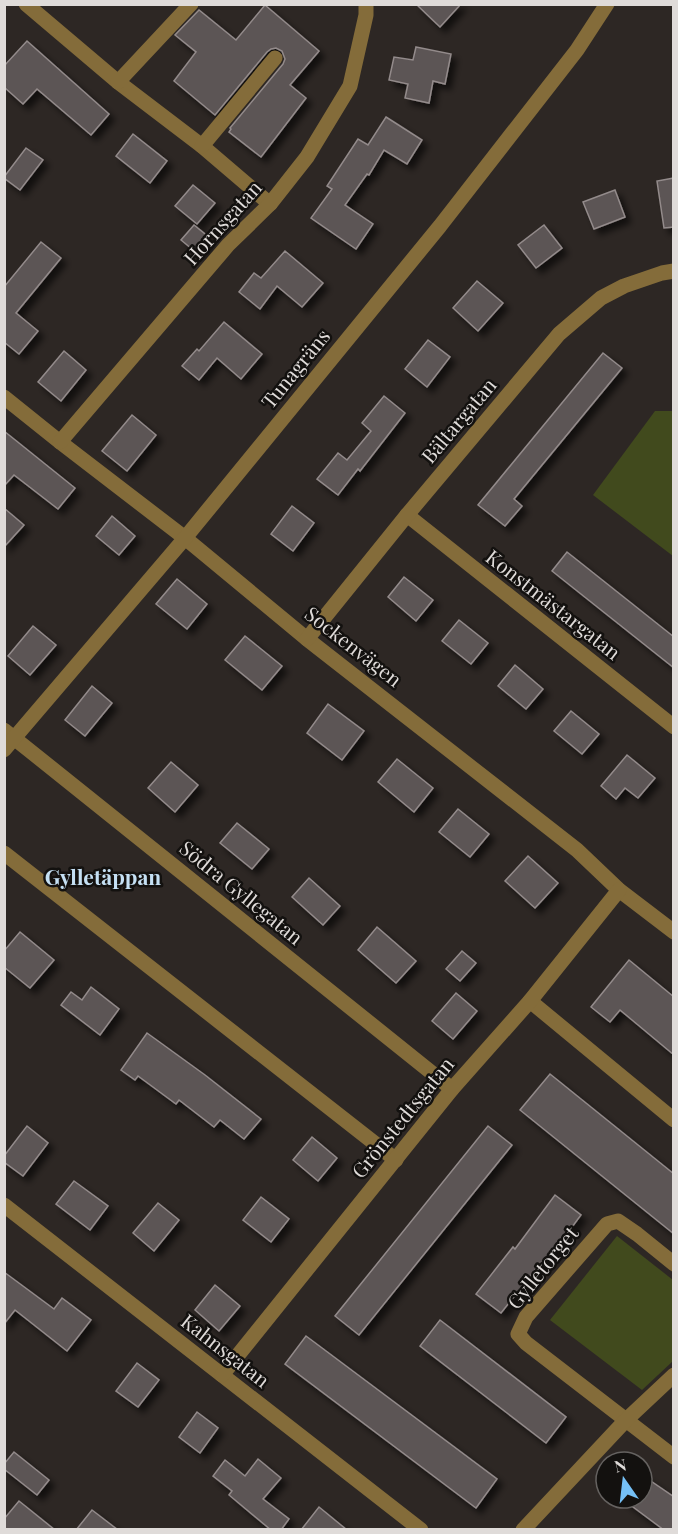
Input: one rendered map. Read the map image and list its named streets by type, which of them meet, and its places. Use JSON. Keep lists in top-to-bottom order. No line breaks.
{"streets":{"street":["Hornsgatan","Tunagräns","Bältargatan","Konstmästargatan","Sockenvägen","Södra Gyllegatan","Grönstedtsgatan","Gylletorget","Kahnsgatan"]},"crossings":[["Hornsgatan","Sockenvägen"],["Tunagräns","Sockenvägen"],["Tunagräns","Södra Gyllegatan"],["Bältargatan","Konstmästargatan"],["Bältargatan","Sockenvägen"],["Sockenvägen","Grönstedtsgatan"],["Södra Gyllegatan","Grönstedtsgatan"],["Grönstedtsgatan","Kahnsgatan"]],"districts":["Gylletäppan"],"north":"top"}
